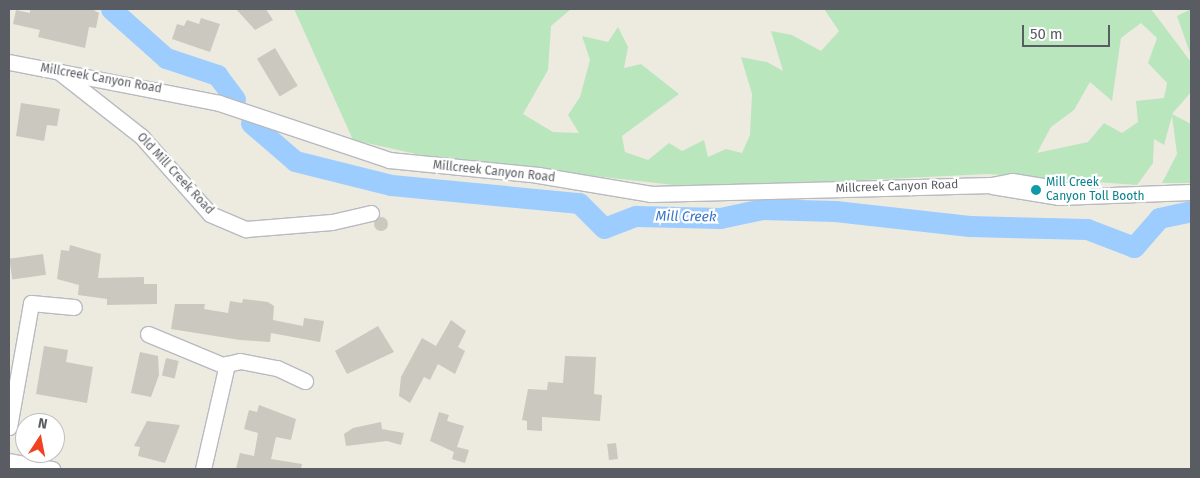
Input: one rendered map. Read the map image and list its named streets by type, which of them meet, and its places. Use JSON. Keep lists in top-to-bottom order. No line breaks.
{"streets":{"street":["Millcreek Canyon Road","Old Mill Creek Road"]},"crossings":[["Millcreek Canyon Road","Old Mill Creek Road"]],"water":["Mill Creek"],"places":["Mill Creek Canyon Toll Booth"],"scale_bar":"50 m","north":"top"}
